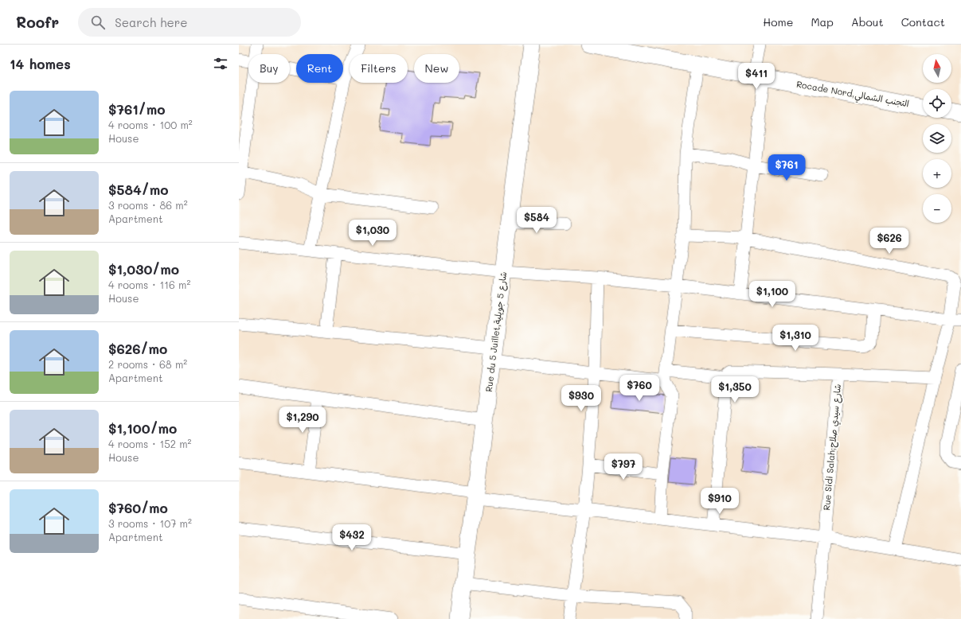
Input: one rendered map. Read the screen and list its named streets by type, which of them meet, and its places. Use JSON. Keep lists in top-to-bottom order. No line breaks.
{"streets":{"street":["Rocade Nord,التجنب الشمالي","Rue du 5 Juillet,شارع 5 جويلية","Rue Sidi Salah;شارع سيدي صلاح"]},"north":"top","page":{"header":"Roofr","search":"Search here","nav":["Home","Map","About","Contact"],"heading":"14 homes","map_buttons":["+","−"],"chip":["Buy","Rent","Filters","New"],"price":["$411","$761","$584","$1,030","$626","$1,100","$1,310","$760","$1,350","$930","$1,290","$797","$910","$432"],"list":[{"name":"$761/mo","note":"4 rooms · 100 m² · House"},{"name":"$584/mo","note":"3 rooms · 86 m² · Apartment"},{"name":"$1,030/mo","note":"4 rooms · 116 m² · House"},{"name":"$626/mo","note":"2 rooms · 68 m² · Apartment"},{"name":"$1,100/mo","note":"4 rooms · 152 m² · House"},{"name":"$760/mo","note":"3 rooms · 107 m² · Apartment"}]}}
